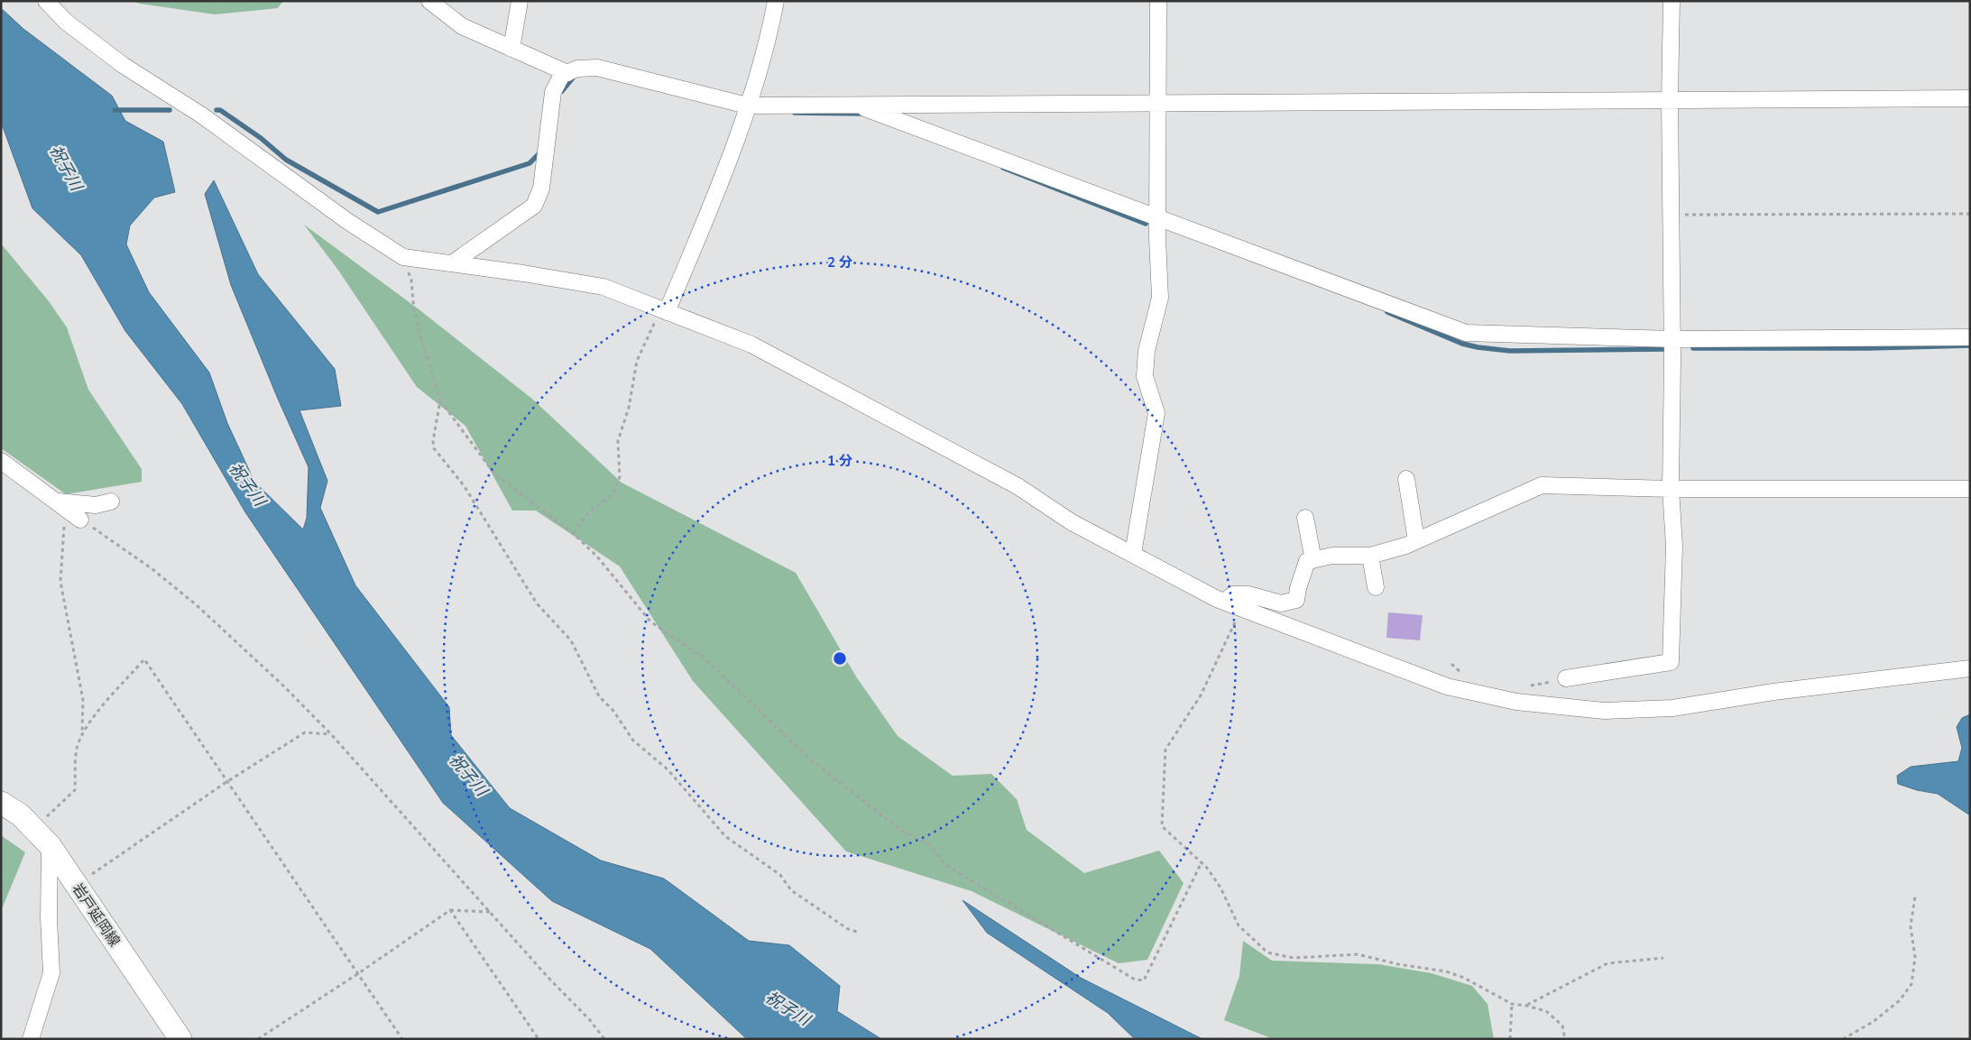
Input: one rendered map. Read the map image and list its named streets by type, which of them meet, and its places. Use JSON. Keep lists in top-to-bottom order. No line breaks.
{"streets":{"main road":["岩戸延岡線"]},"water":["祝子川"],"rings":["2 分","1 分"]}
